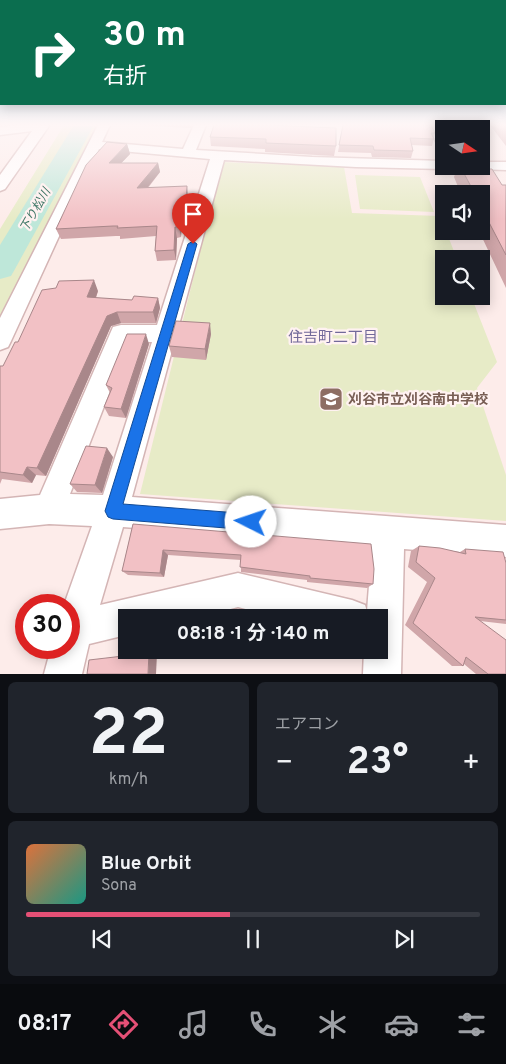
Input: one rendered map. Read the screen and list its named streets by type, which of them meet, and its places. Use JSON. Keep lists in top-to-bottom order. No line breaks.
{"districts":["住吉町二丁目"],"water":["下り松川"],"places":{"school or university":["刈谷市立刈谷南中学校"]},"north":"right","page":{"turn":["30 m","右折"],"limit":"30","trip":"08:18 · 1 分 · 140 m","tile":[["22","km/h"],"エアコン"],"heat":["−","23°","+"],"song":["Blue Orbit","Sona"],"tabs":"08:17"}}
